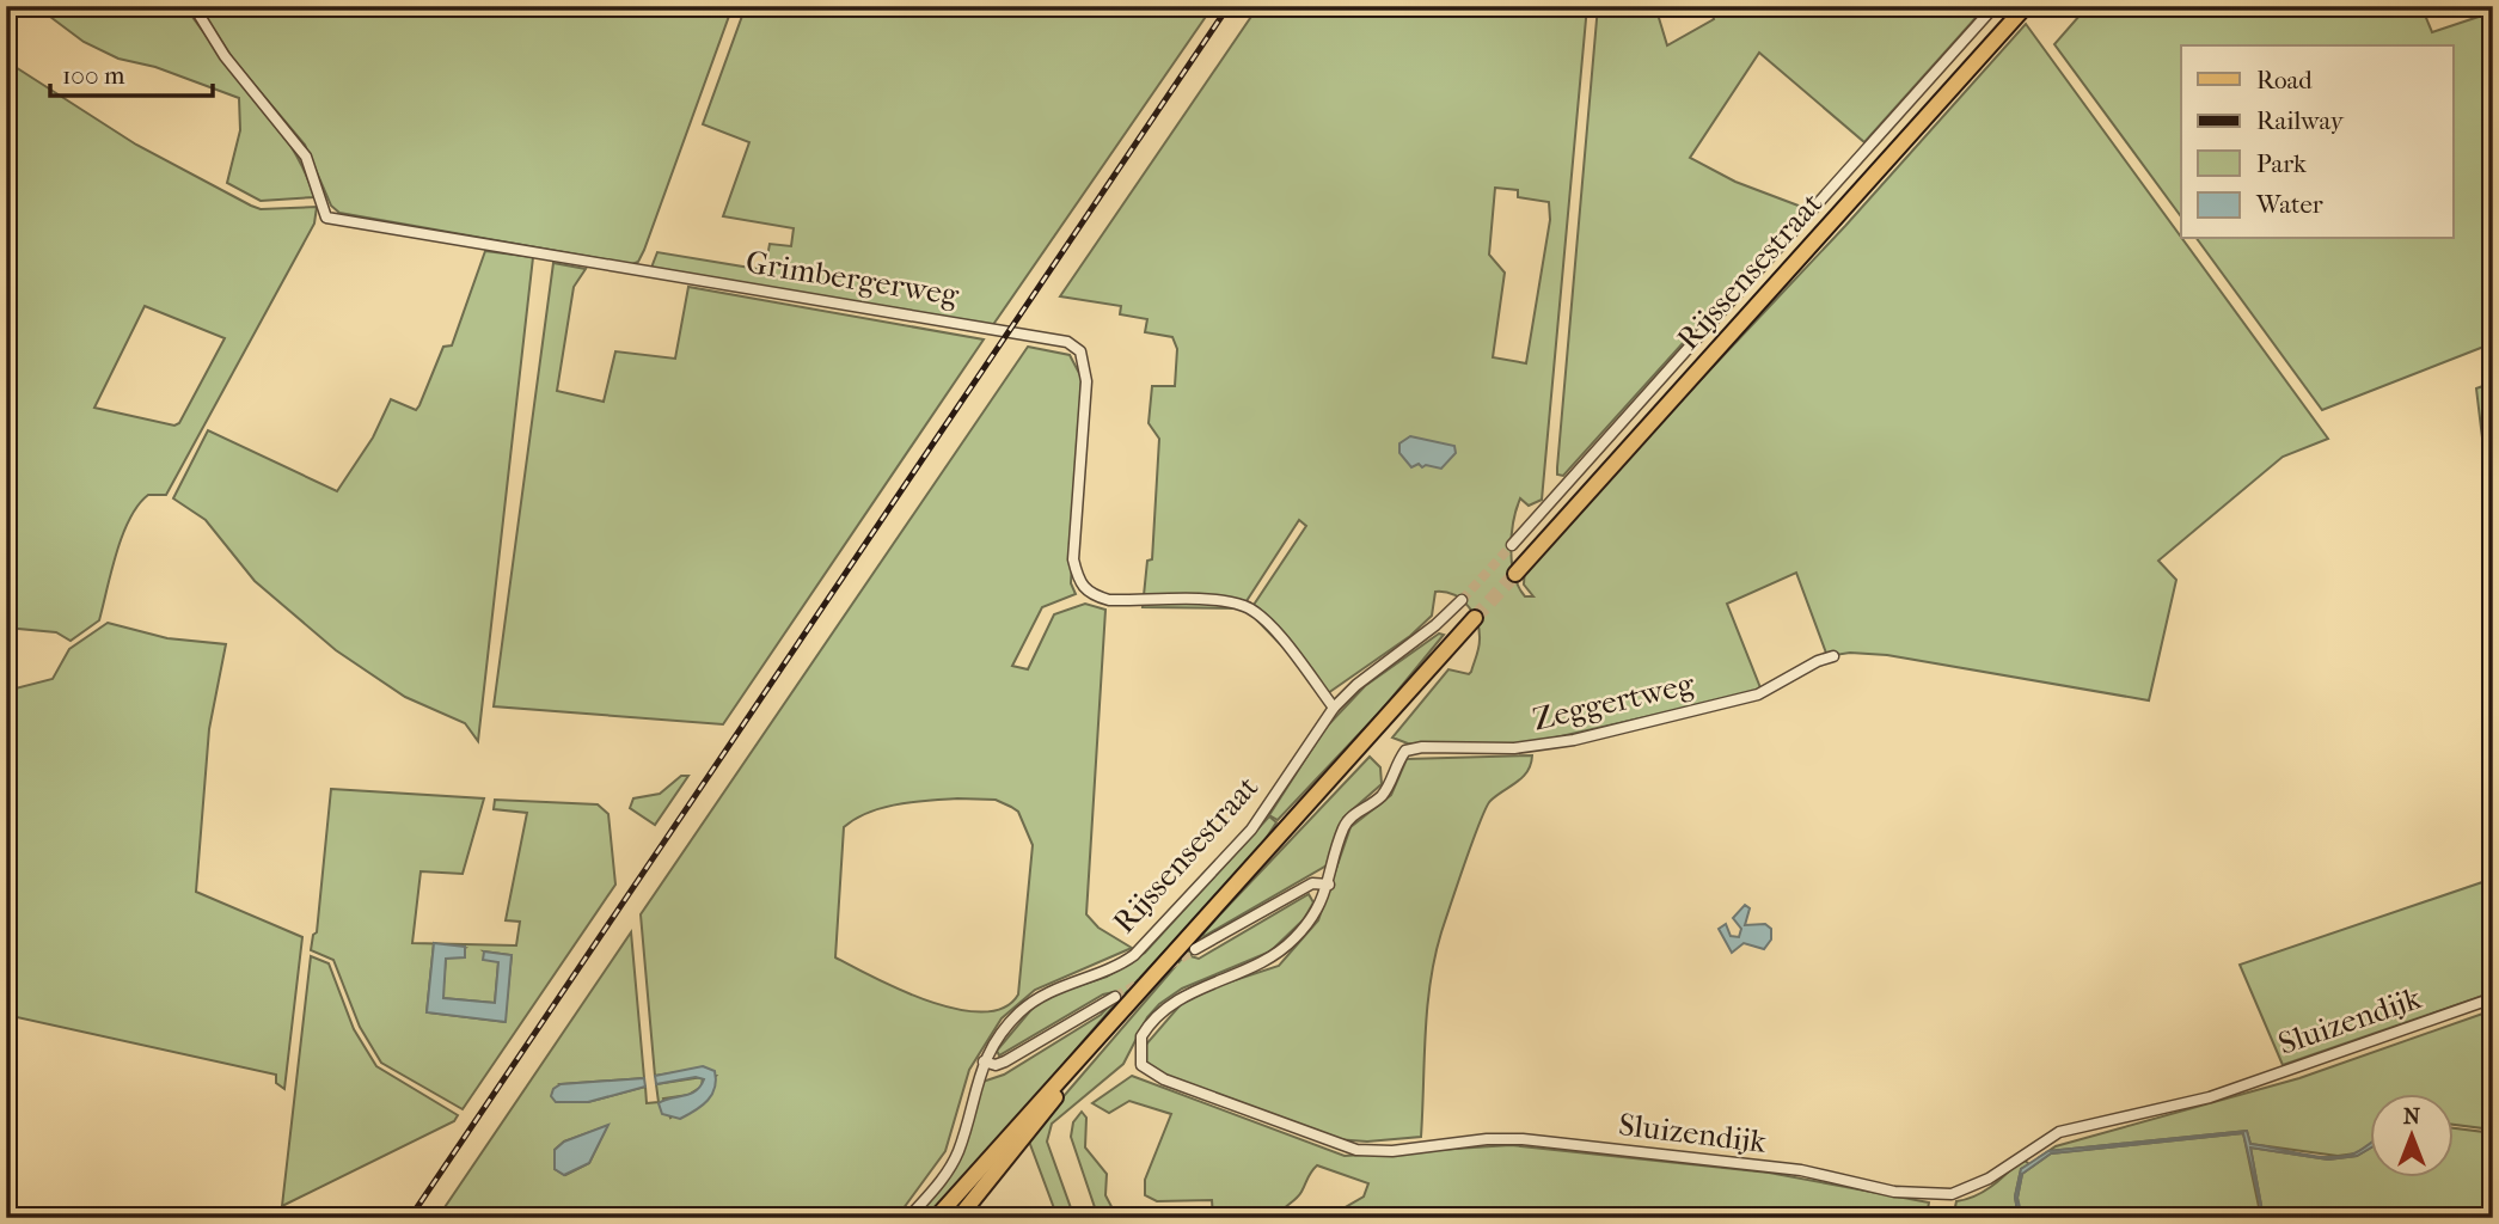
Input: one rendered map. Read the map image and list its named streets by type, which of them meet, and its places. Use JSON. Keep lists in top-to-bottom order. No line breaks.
{"streets":{"main road":["Rijssensestraat"],"street":["Grimbergerweg","Zeggertweg","Sluizendijk"]},"crossings":[["Rijssensestraat","Grimbergerweg"],["Zeggertweg","Sluizendijk"]],"legend":["Road","Railway","Park","Water"],"scale_bar":"100 m","north":"top"}
